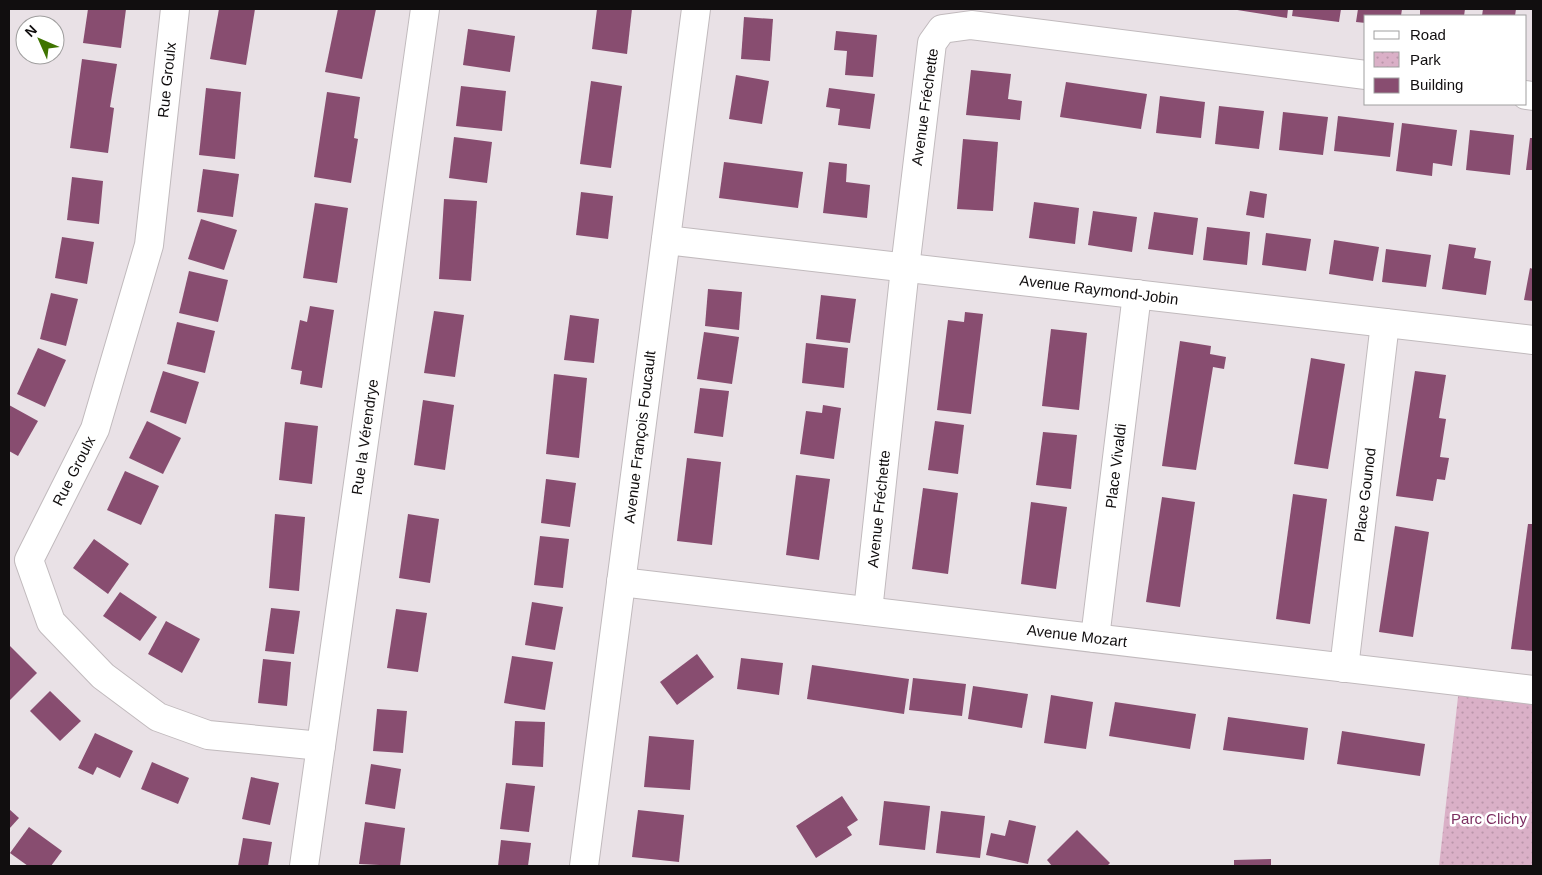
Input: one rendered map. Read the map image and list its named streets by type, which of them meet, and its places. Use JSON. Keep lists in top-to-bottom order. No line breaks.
{"streets":{"street":["Rue Groulx","Avenue Fréchette","Avenue Raymond-Jobin","Rue la Vérendrye","Avenue François Foucault","Place Vivaldi","Place Gounod","Avenue Mozart"]},"crossings":[["Rue Groulx","Rue la Vérendrye"],["Avenue Fréchette","Avenue Raymond-Jobin"],["Avenue Fréchette","Avenue Mozart"],["Avenue Raymond-Jobin","Avenue François Foucault"],["Avenue Raymond-Jobin","Place Vivaldi"],["Avenue Raymond-Jobin","Place Gounod"],["Avenue François Foucault","Avenue Mozart"],["Place Vivaldi","Avenue Mozart"],["Place Gounod","Avenue Mozart"]],"parks":["Parc Clichy"],"legend":["Road","Park","Building"],"north":"top left"}
